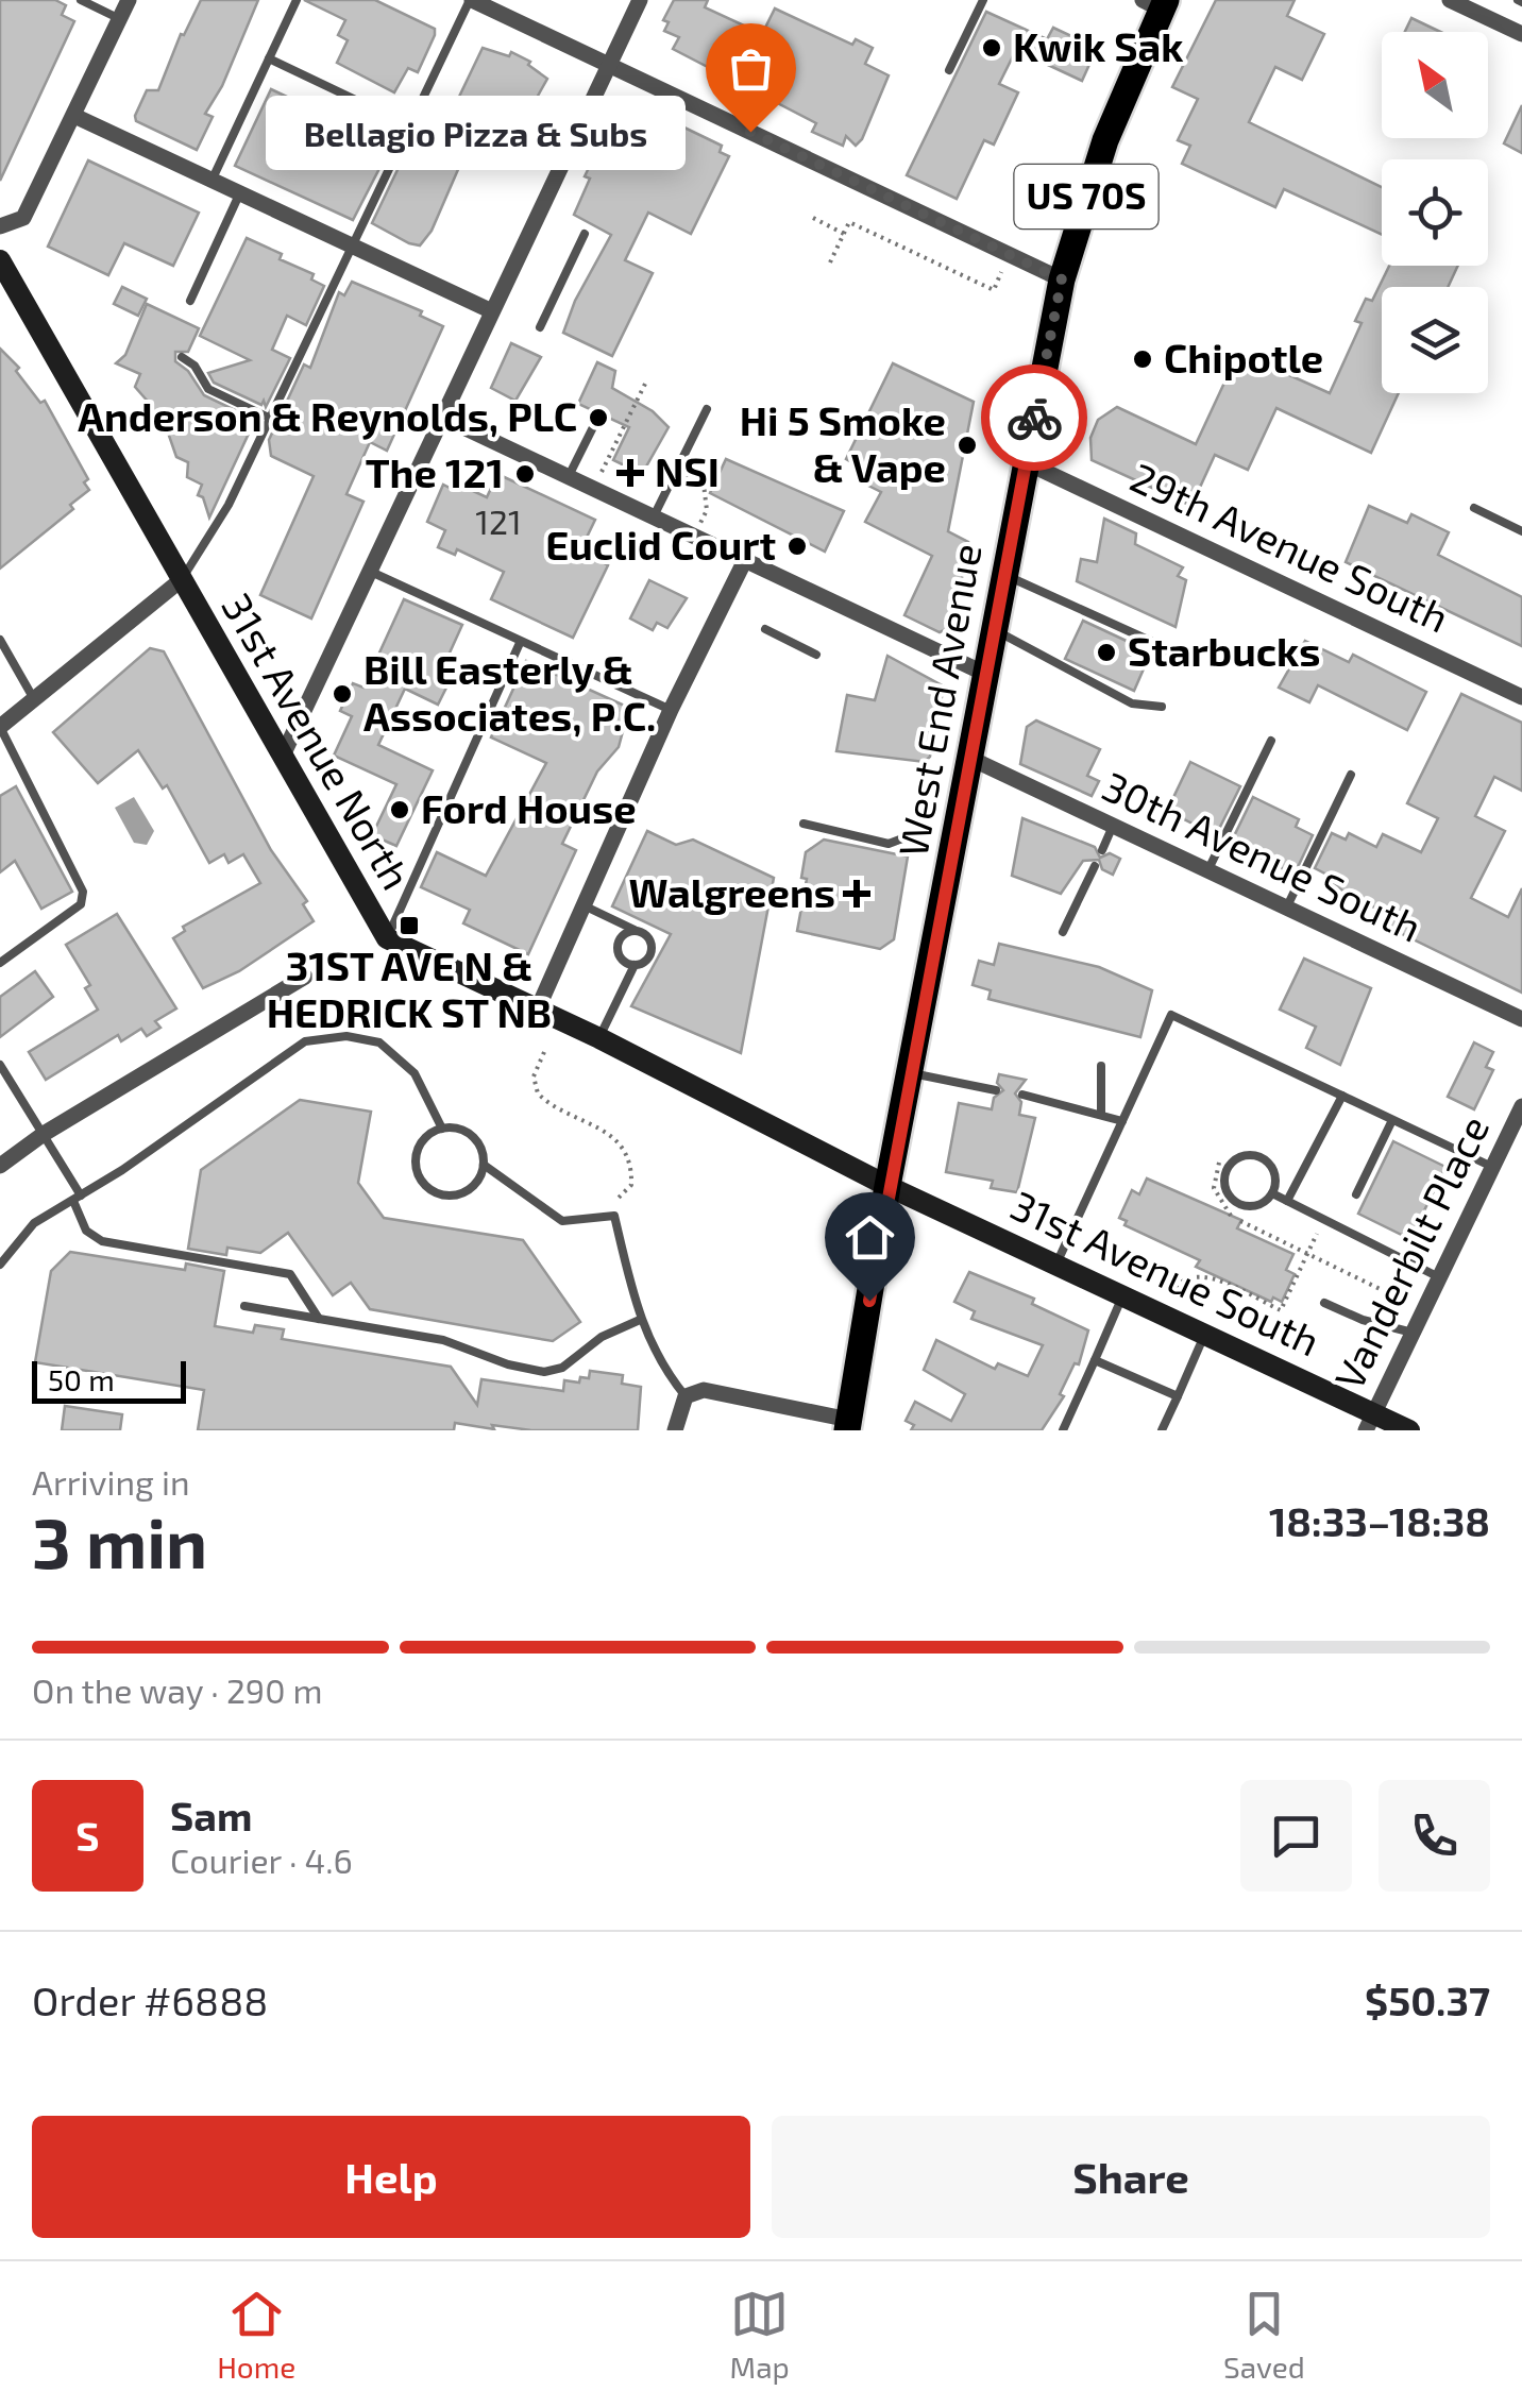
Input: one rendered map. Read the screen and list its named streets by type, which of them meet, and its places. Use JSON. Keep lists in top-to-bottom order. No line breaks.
{"streets":{"main road":["US 70S","West End Avenue","31st Avenue North","31st Avenue South"],"street":["29th Avenue South","30th Avenue South","Vanderbilt Place"]},"crossings":[["29th Avenue South","West End Avenue"],["West End Avenue","31st Avenue North"],["West End Avenue","30th Avenue South"],["West End Avenue","31st Avenue South"],["31st Avenue North","31st Avenue South"],["Vanderbilt Place","31st Avenue South"]],"places":{"other":["Kwik Sak","Bellagio Pizza & Subs","Chipotle","Anderson & Reynolds, PLC","Hi 5 Smoke & Vape","The 121","Euclid Court","Starbucks","Bill Easterly & Associates, P.C.","Ford House"],"health":["NSI","Walgreens"],"transit":["31ST AVE N & HEDRICK ST NB"]},"house_numbers":["121"],"scale_bar":"50 m","north":"top left","page":{"bubble":"Bellagio Pizza & Subs","scale":"50 m","heading":["3 min","Arriving in","18:33–18:38"],"panel":["Sam","Courier · 4.6","Order #6888","$50.37"],"bar":"On the way · 290 m","round":"S","buttons":["Help","Share"],"tabs":["Home","Map","Saved"]}}
